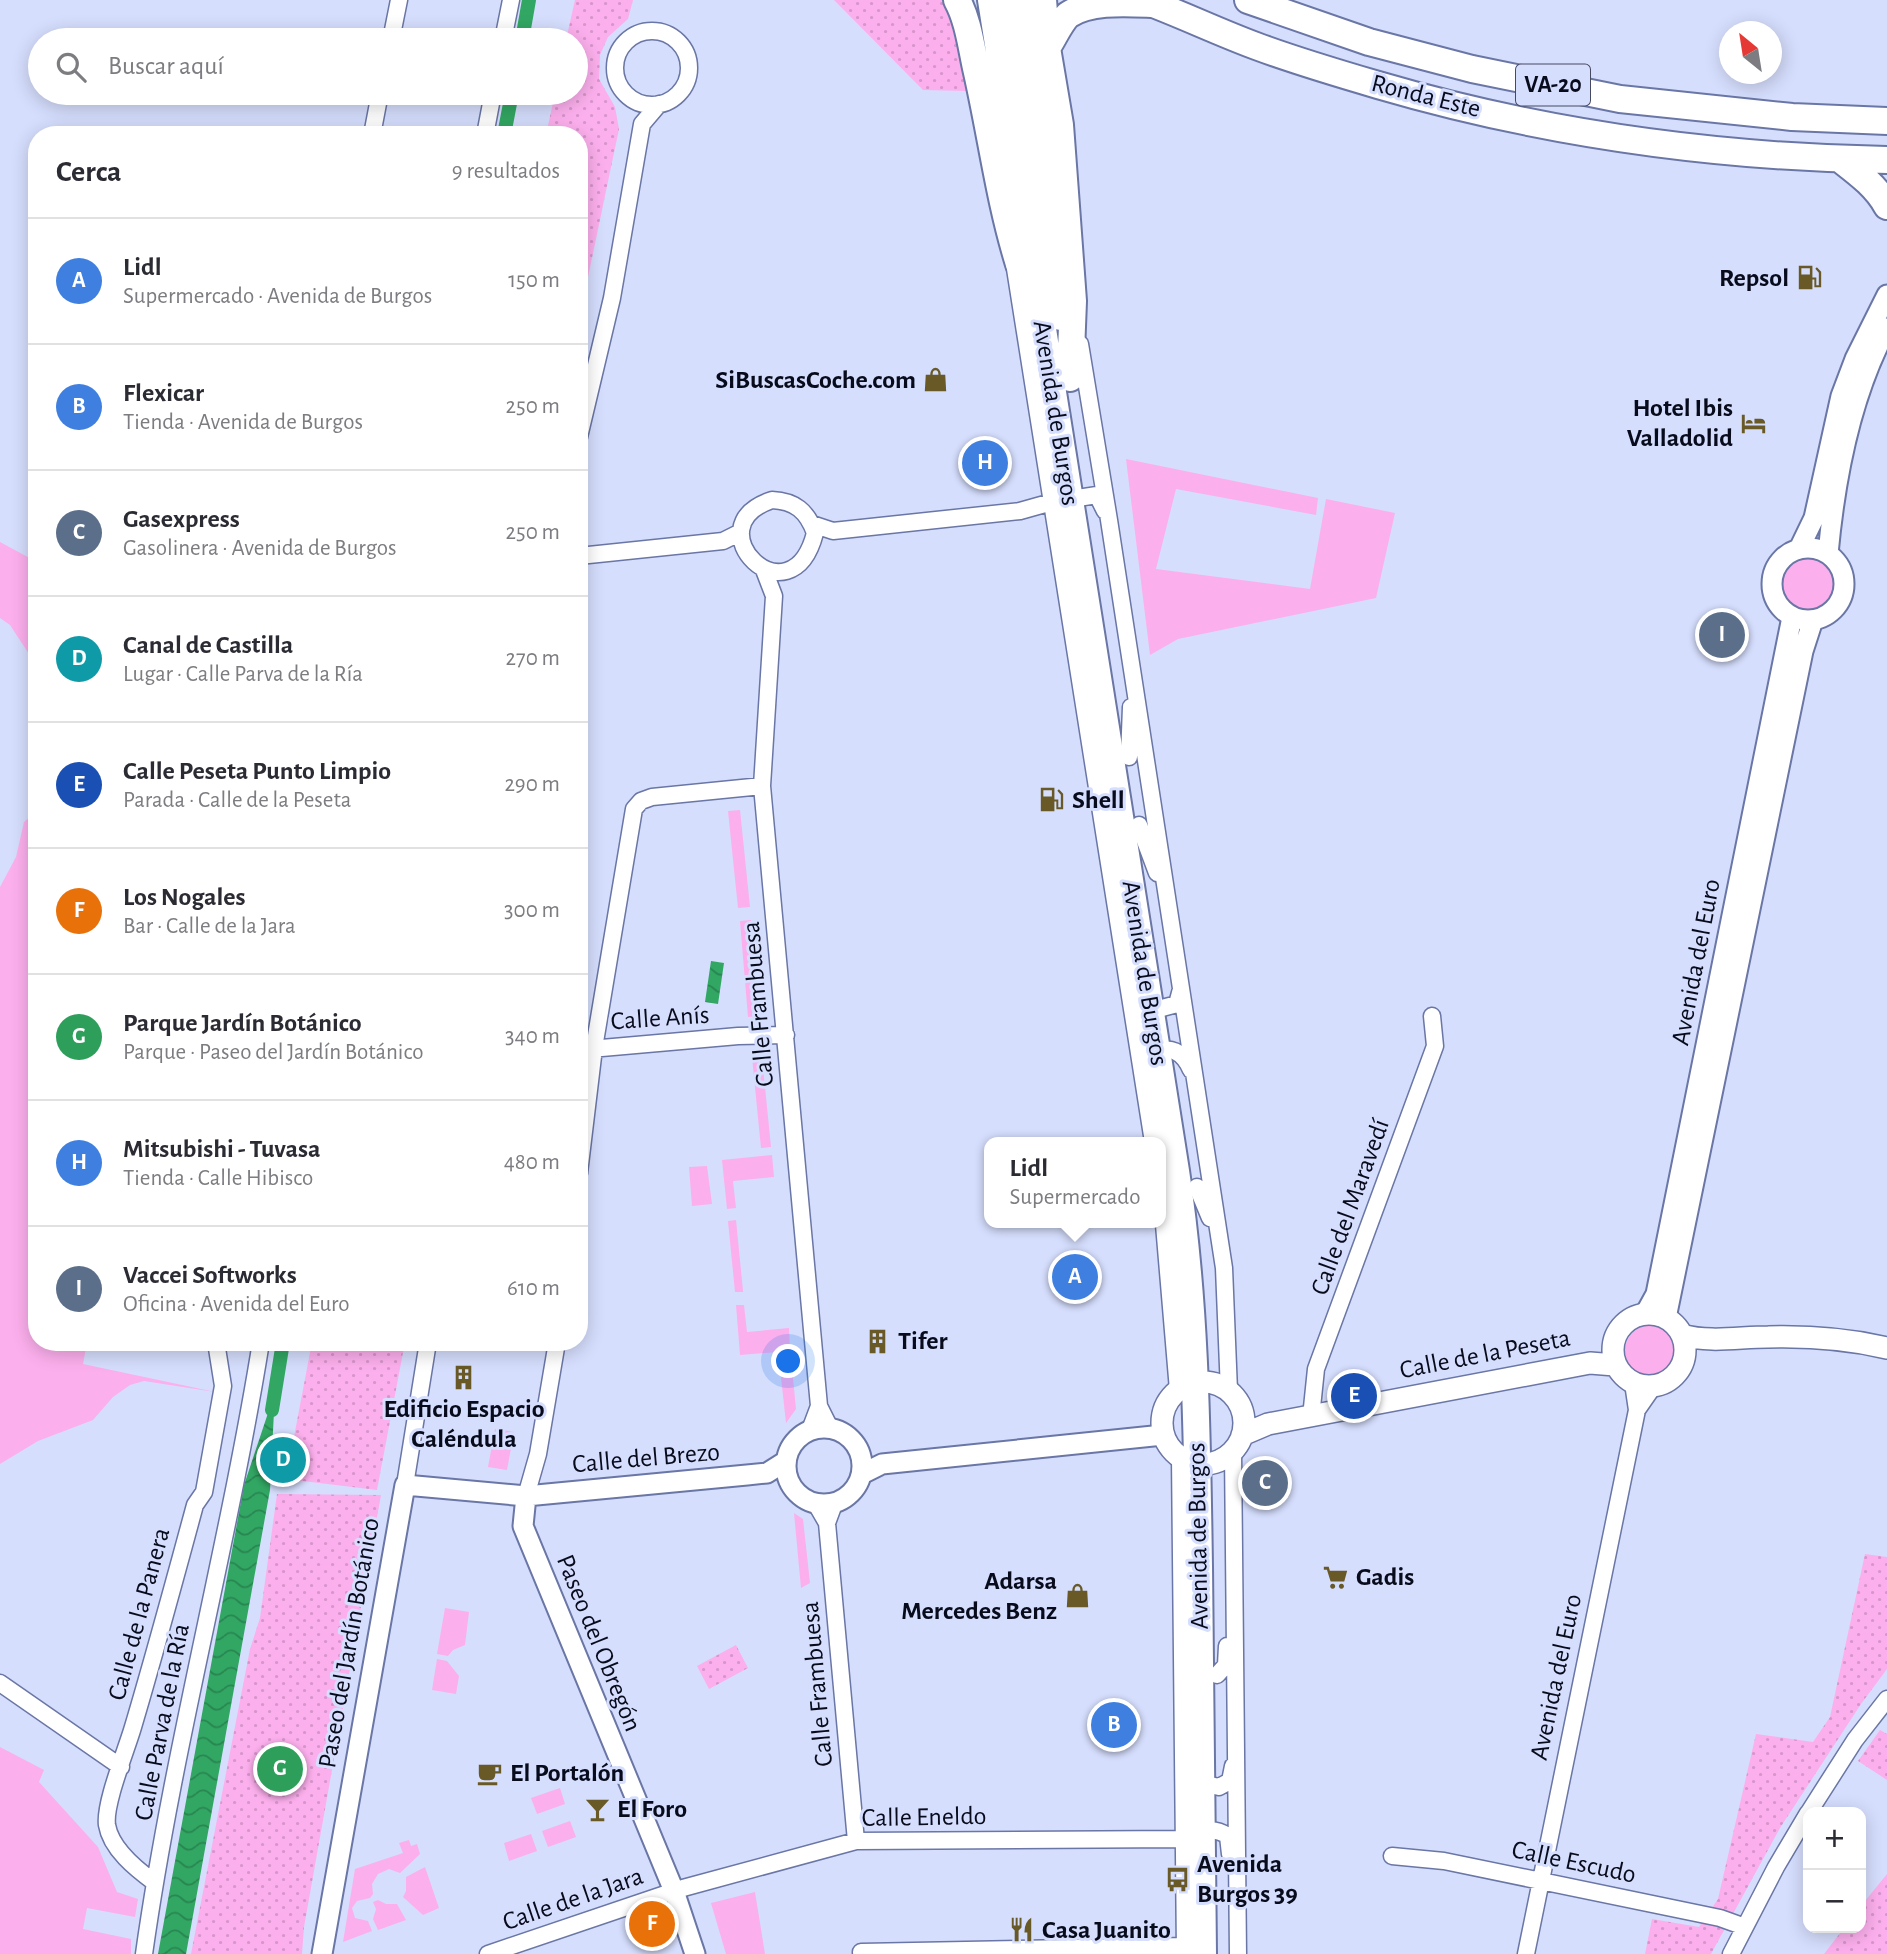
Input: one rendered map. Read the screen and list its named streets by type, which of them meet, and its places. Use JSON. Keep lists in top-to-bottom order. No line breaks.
{"streets":{"highway":["VA-20","Ronda Este","Avenida de Burgos"],"main road":["Calle de la Peseta"],"street":["Avenida del Euro","Calle Frambuesa","Calle Anís","Calle del Maravedí","Calle del Brezo","Calle de la Panera","Paseo del Jardín Botánico","Paseo del Obregón","Calle Parva de la Ría","Calle Eneldo","Calle Escudo","Calle de la Jara"]},"crossings":[["Avenida de Burgos","Calle de la Peseta"],["Avenida de Burgos","Calle Eneldo"],["Avenida del Euro","Calle de la Peseta"],["Avenida del Euro","Calle Escudo"],["Calle Frambuesa","Calle Anís"],["Calle Frambuesa","Calle del Brezo"],["Calle Frambuesa","Calle Eneldo"],["Calle del Maravedí","Calle de la Peseta"],["Calle del Brezo","Paseo del Jardín Botánico"],["Calle del Brezo","Paseo del Obregón"],["Calle de la Panera","Calle Parva de la Ría"],["Paseo del Obregón","Calle Eneldo"],["Paseo del Obregón","Calle de la Jara"],["Calle Eneldo","Calle de la Jara"]],"places":{"fuel station":["Repsol","Shell"],"shop":["SiBuscasCoche.com","Adarsa Mercedes Benz"],"hotel":["Hotel Ibis Valladolid"],"building":["Tifer","Edificio Espacio Caléndula"],"supermarket":["Gadis"],"cafe":["El Portalón"],"bar":["El Foro"],"bus stop":["Avenida Burgos 39"],"restaurant":["Casa Juanito"]},"north":"top left","page":{"search":"Buscar aquí","heading":["Cerca","9 resultados"],"list":[{"mark":"A","name":"Lidl","note":"Supermercado · Avenida de Burgos","value":"150 m"},{"mark":"B","name":"Flexicar","note":"Tienda · Avenida de Burgos","value":"250 m"},{"mark":"C","name":"Gasexpress","note":"Gasolinera · Avenida de Burgos","value":"250 m"},{"mark":"D","name":"Canal de Castilla","note":"Lugar · Calle Parva de la Ría","value":"270 m"},{"mark":"E","name":"Calle Peseta Punto Limpio","note":"Parada · Calle de la Peseta","value":"290 m"},{"mark":"F","name":"Los Nogales","note":"Bar · Calle de la Jara","value":"300 m"},{"mark":"G","name":"Parque Jardín Botánico","note":"Parque · Paseo del Jardín Botánico","value":"340 m"},{"mark":"H","name":"Mitsubishi - Tuvasa","note":"Tienda · Calle Hibisco","value":"480 m"},{"mark":"I","name":"Vaccei Softworks","note":"Oficina · Avenida del Euro","value":"610 m"}],"pins":["H","I","A","E","D","C","B","G","F"],"popup":["Lidl","Supermercado"],"map_buttons":["+","−"]}}
